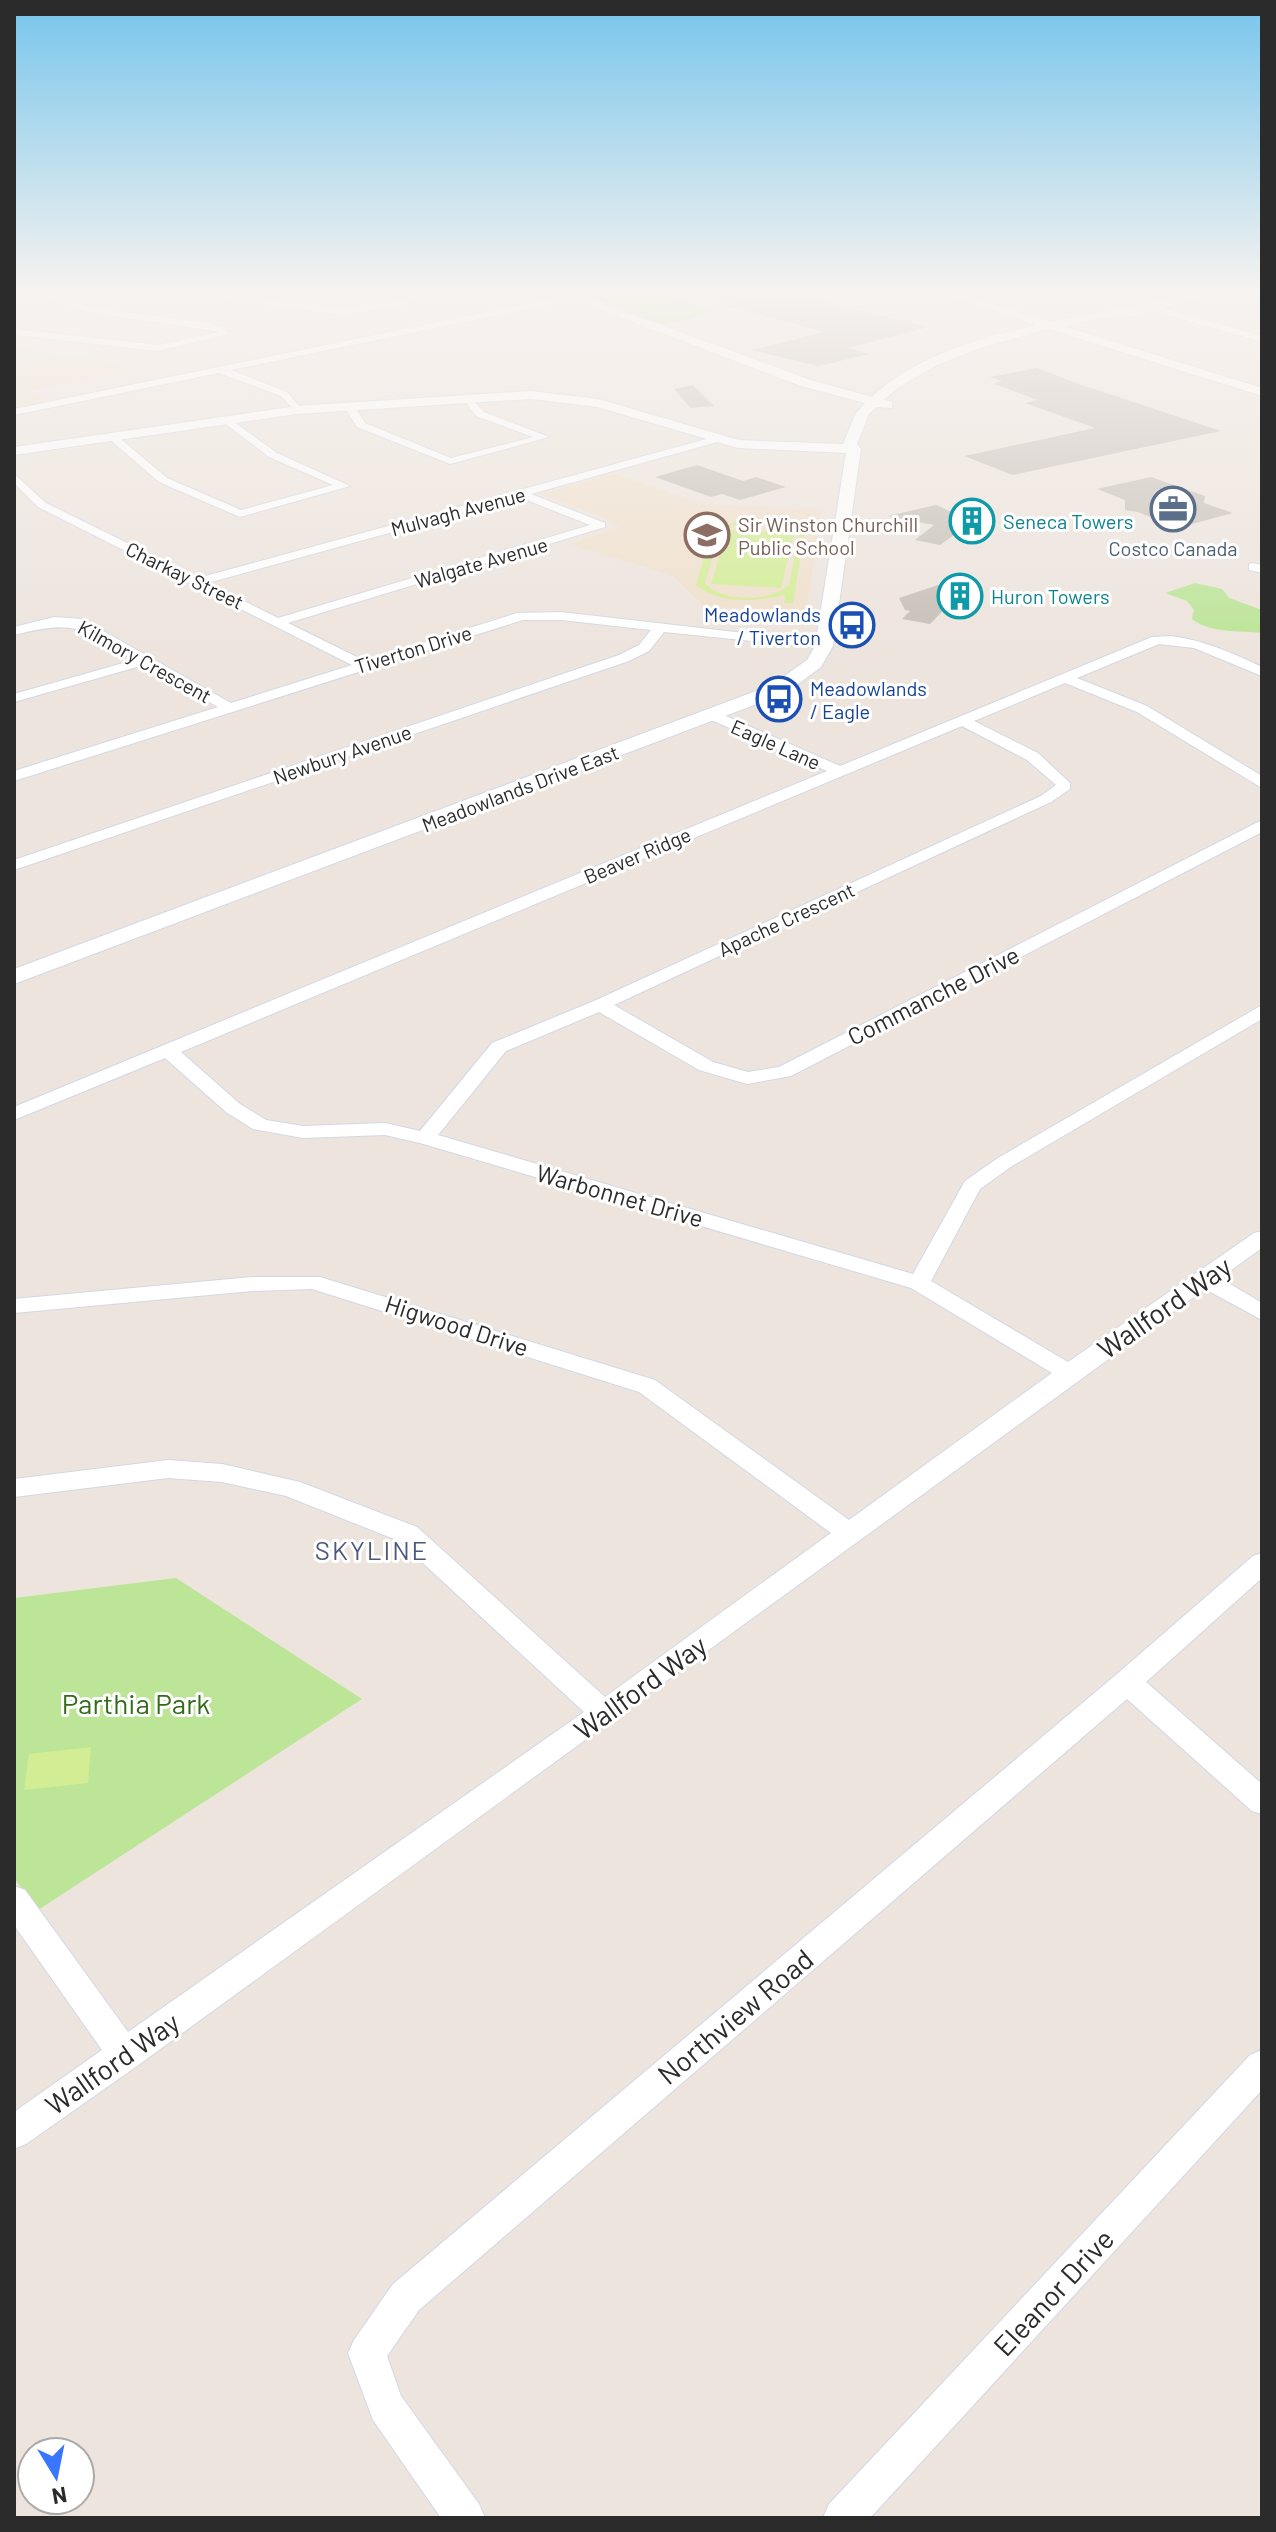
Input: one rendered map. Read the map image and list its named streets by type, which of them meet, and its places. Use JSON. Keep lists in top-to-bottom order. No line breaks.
{"streets":{"main road":["Meadowlands Drive East"],"street":["Mulvagh Avenue","Walgate Avenue","Charkay Street","Tiverton Drive","Kilmory Crescent","Eagle Lane","Newbury Avenue","Beaver Ridge","Apache Crescent","Commanche Drive","Warbonnet Drive","Wallford Way","Higwood Drive","Northview Road","Eleanor Drive"]},"crossings":[["Mulvagh Avenue","Walgate Avenue"],["Mulvagh Avenue","Charkay Street"],["Walgate Avenue","Charkay Street"],["Charkay Street","Tiverton Drive"],["Tiverton Drive","Kilmory Crescent"],["Tiverton Drive","Newbury Avenue"],["Tiverton Drive","Meadowlands Drive East"],["Eagle Lane","Meadowlands Drive East"],["Eagle Lane","Beaver Ridge"],["Beaver Ridge","Apache Crescent"],["Beaver Ridge","Warbonnet Drive"],["Apache Crescent","Commanche Drive"],["Apache Crescent","Warbonnet Drive"],["Warbonnet Drive","Wallford Way"],["Wallford Way","Higwood Drive"]],"districts":["SKYLINE"],"parks":["Parthia Park"],"places":{"office":["Costco Canada"],"building":["Seneca Towers","Huron Towers"],"school or university":["Sir Winston Churchill Public School"],"bus stop":["Meadowlands / Tiverton","Meadowlands / Eagle"]},"north":"bottom"}
